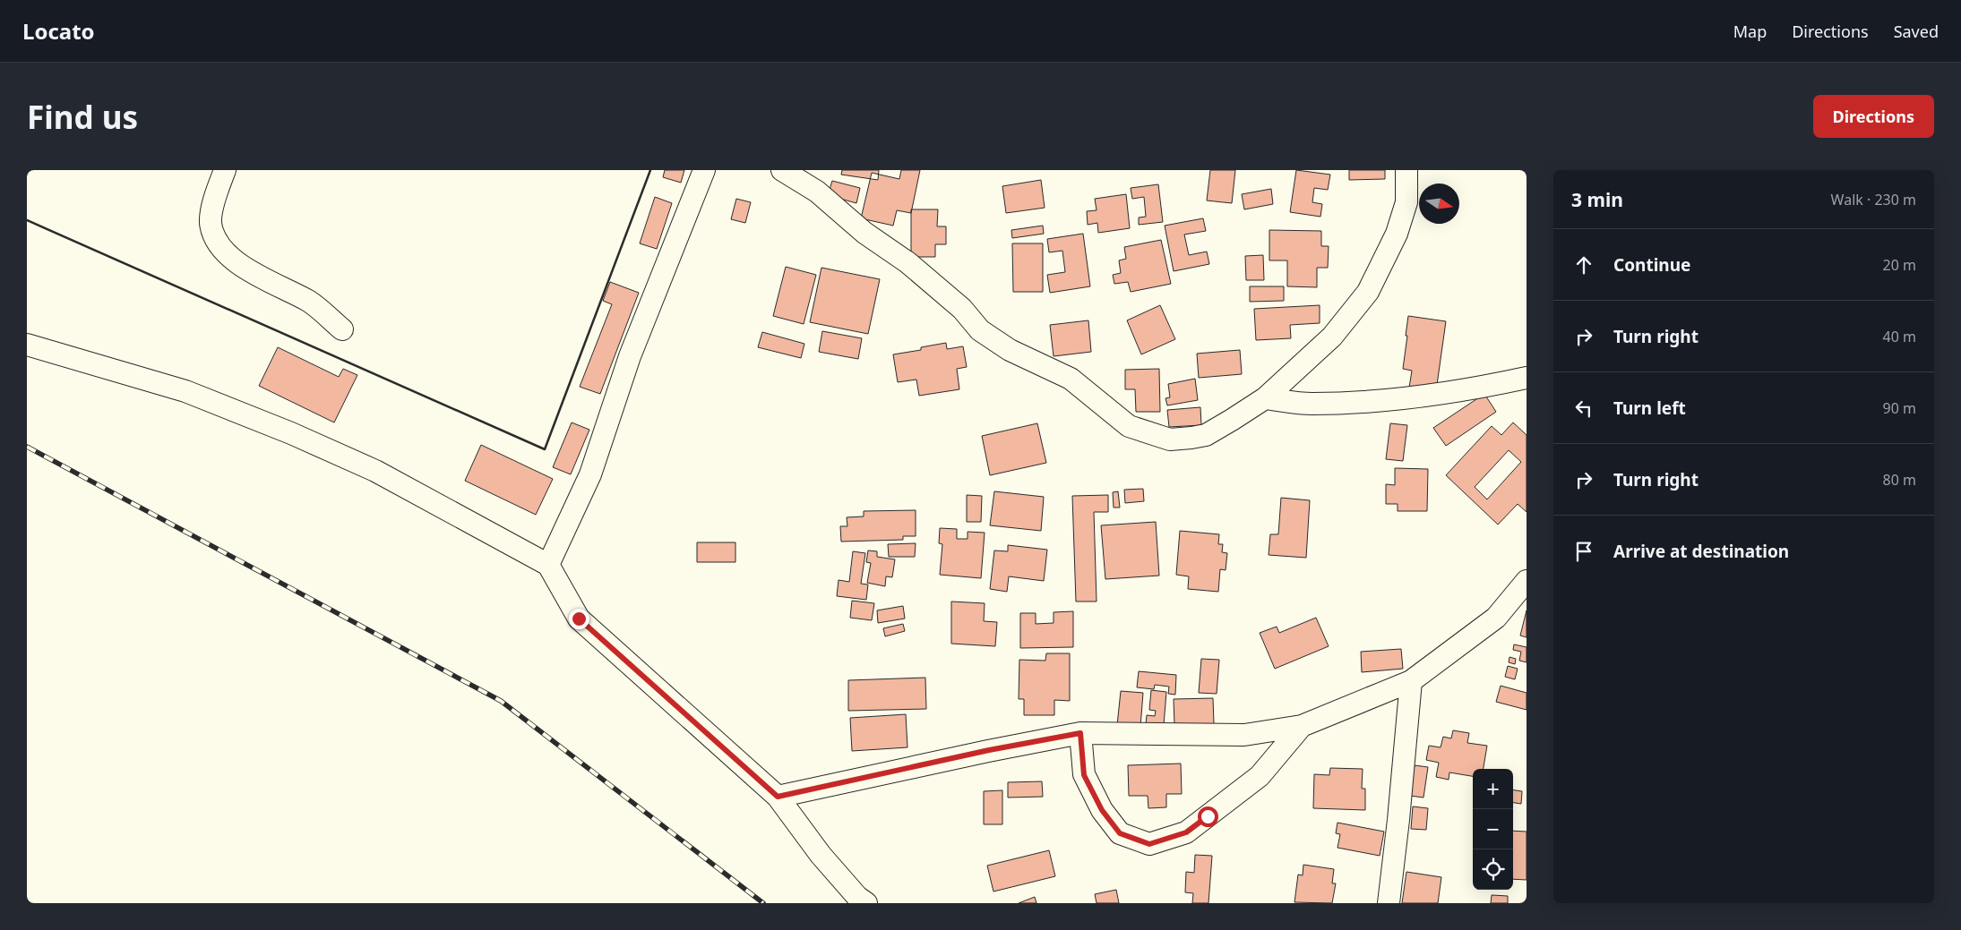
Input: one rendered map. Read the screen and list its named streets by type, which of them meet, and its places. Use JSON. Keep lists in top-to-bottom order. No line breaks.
{"north":"right","page":{"header":"Locato","nav":["Map","Directions","Saved"],"buttons":"Directions","title":"Find us","heading":["3 min","Walk · 230 m"],"list":[["Continue","20 m"],["Turn right","40 m"],["Turn left","90 m"],["Turn right","80 m"],"Arrive at destination"],"map_buttons":["+","−"]}}
